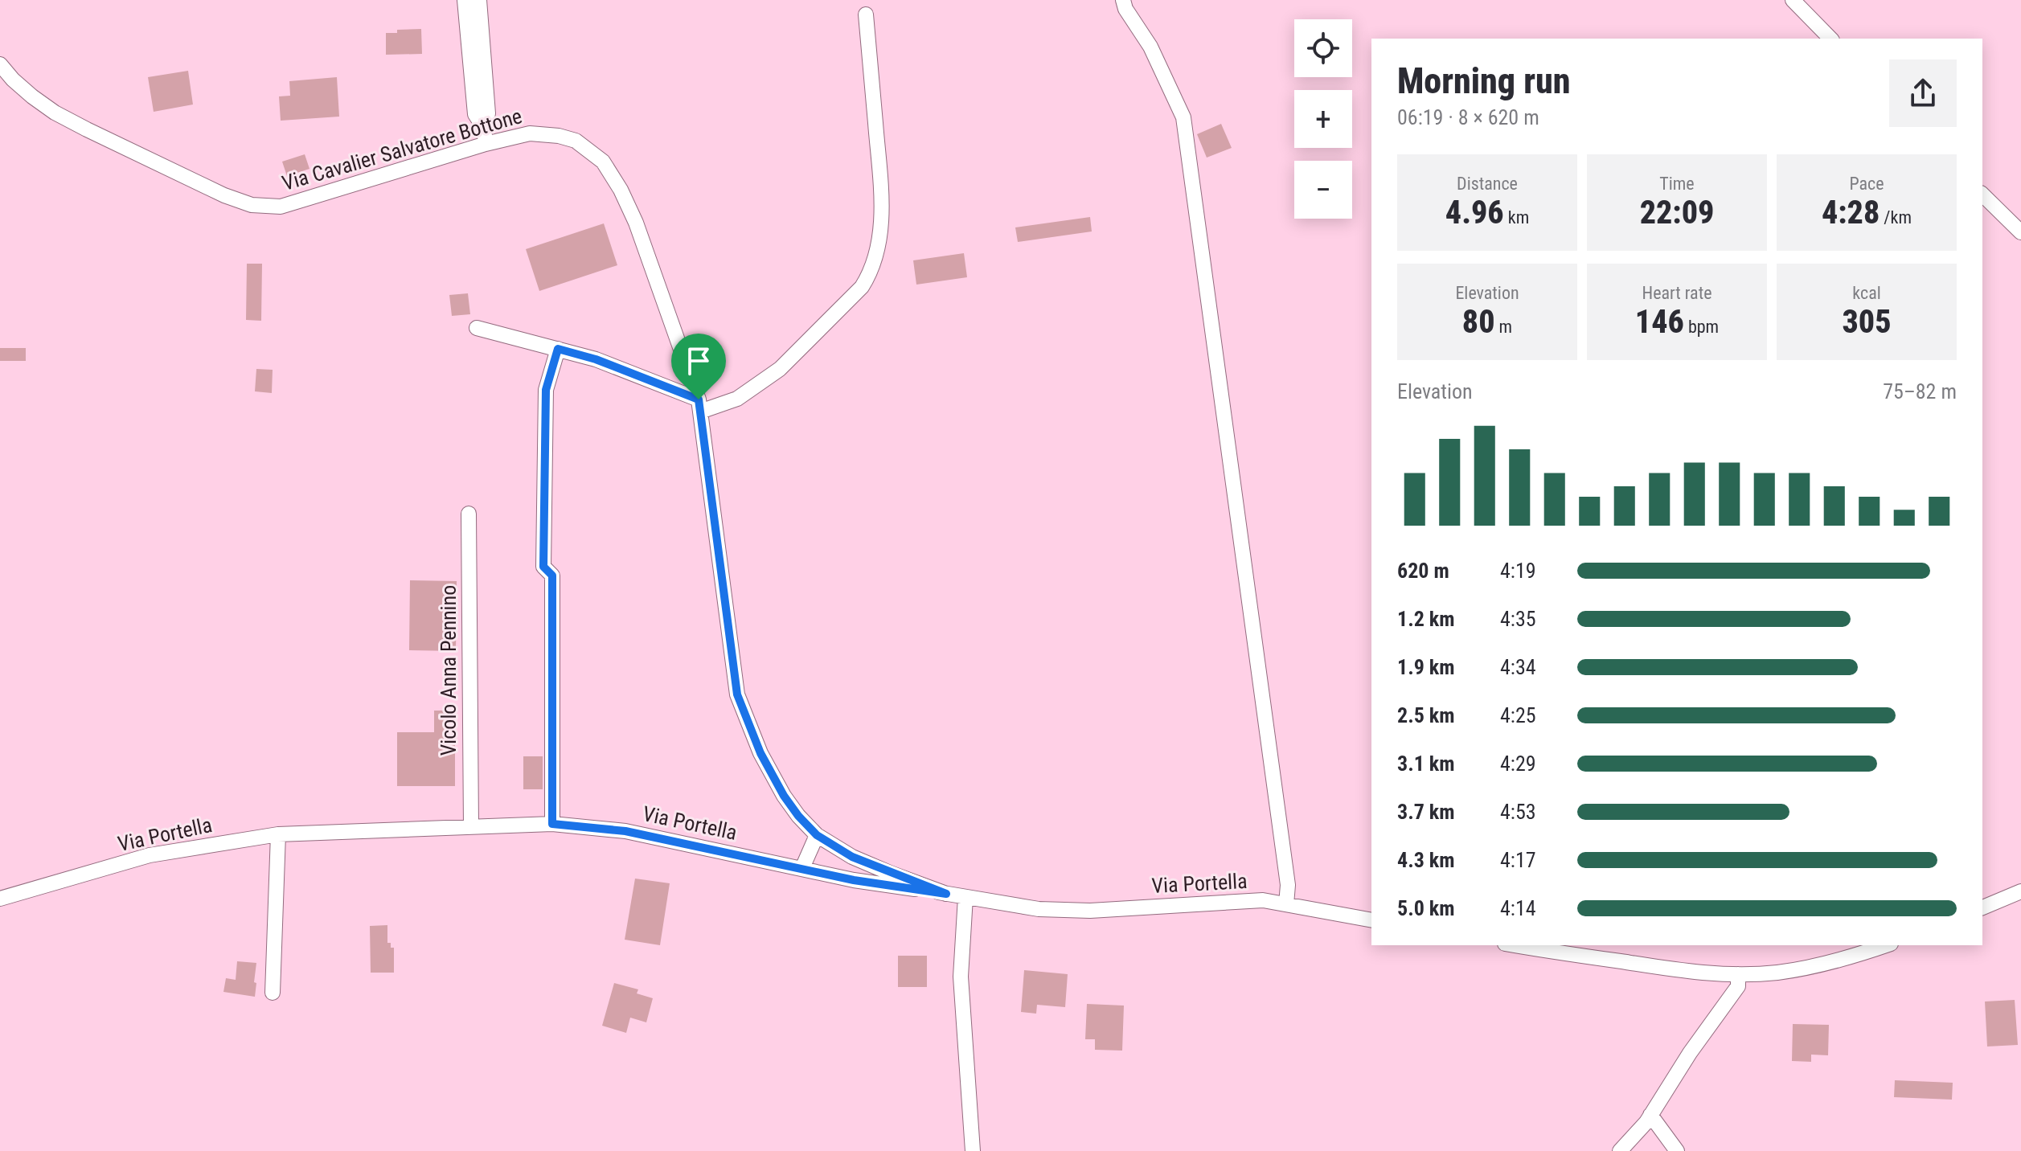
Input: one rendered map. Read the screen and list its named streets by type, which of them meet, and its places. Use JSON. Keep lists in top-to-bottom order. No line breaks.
{"streets":{"street":["Via Cavalier Salvatore Bottone","Vicolo Anna Pennino","Via Portella"]},"crossings":[["Via Cavalier Salvatore Bottone","Via Portella"],["Vicolo Anna Pennino","Via Portella"]],"page":{"map_buttons":["+","−"],"heading":["Morning run","06:19 · 8 × 620 m"],"stats":[["Distance","4.96 km"],["Time","22:09"],["Pace","4:28 /km"],["Elevation","80 m"],["Heart rate","146 bpm"],["kcal","305"]],"chart":["Elevation","75–82 m"],"list":[{"name":"620 m","note":"4:19"},{"name":"1.2 km","note":"4:35"},{"name":"1.9 km","note":"4:34"},{"name":"2.5 km","note":"4:25"},{"name":"3.1 km","note":"4:29"},{"name":"3.7 km","note":"4:53"},{"name":"4.3 km","note":"4:17"},{"name":"5.0 km","note":"4:14"}]}}
